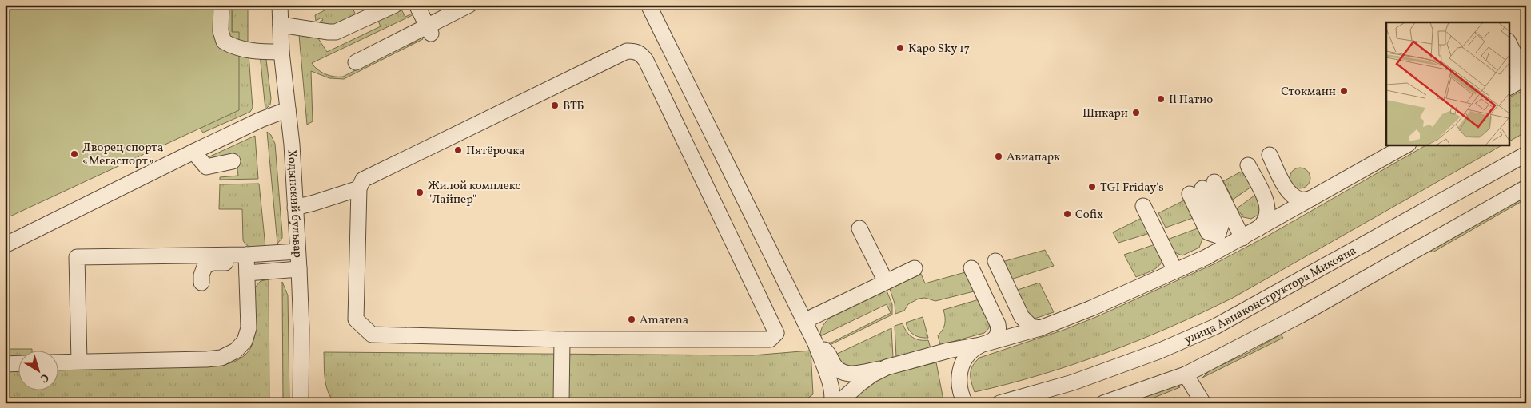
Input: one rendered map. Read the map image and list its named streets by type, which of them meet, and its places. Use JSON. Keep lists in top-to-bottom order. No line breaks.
{"streets":{"street":["Ходынский бульвар","улица Авиаконструктора Микояна"]},"places":["Каро Sky 17","Стокманн","Il Патио","ВТБ","Шикари","Пятёрочка","Дворец спорта «Мегаспорт»","Авиапарк","TGI Friday's","Жилой комплекс \"Лайнер\"","Cofix","Amarena"],"north":"bottom right"}
